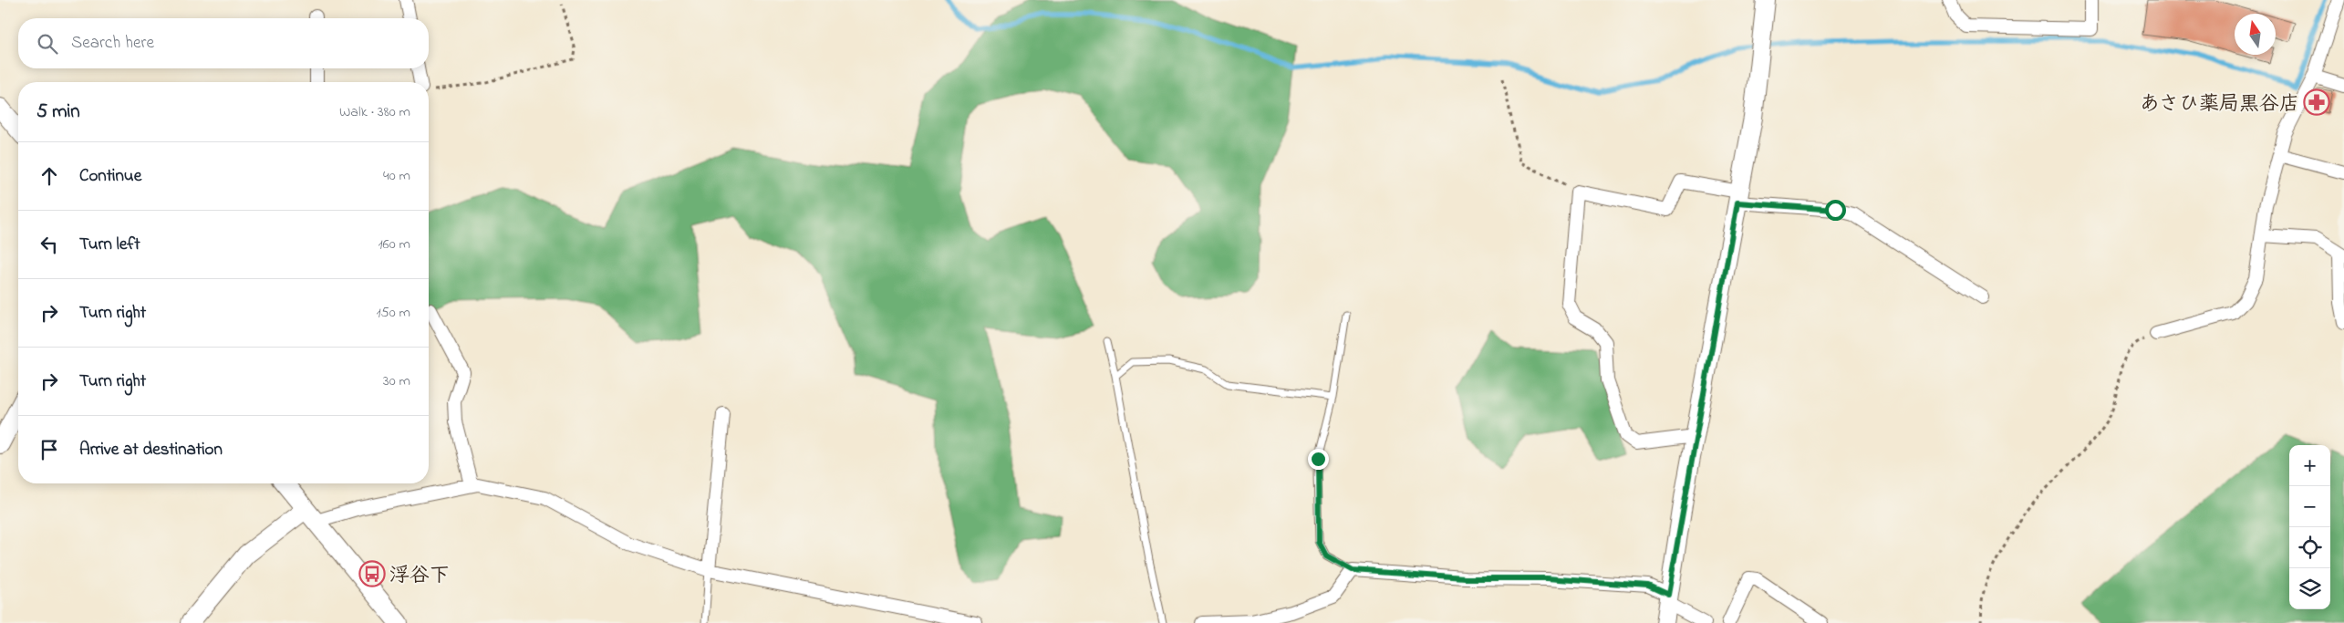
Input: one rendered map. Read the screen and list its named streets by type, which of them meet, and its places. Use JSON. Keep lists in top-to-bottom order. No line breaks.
{"places":{"pharmacy":["あさひ薬局黒谷店"],"bus stop":["浮谷下"]},"north":"top","page":{"search":"Search here","heading":["5 min","Walk · 380 m"],"list":[["Continue","40 m"],["Turn left","160 m"],["Turn right","150 m"],["Turn right","30 m"],"Arrive at destination"],"map_buttons":["+","−"]}}
